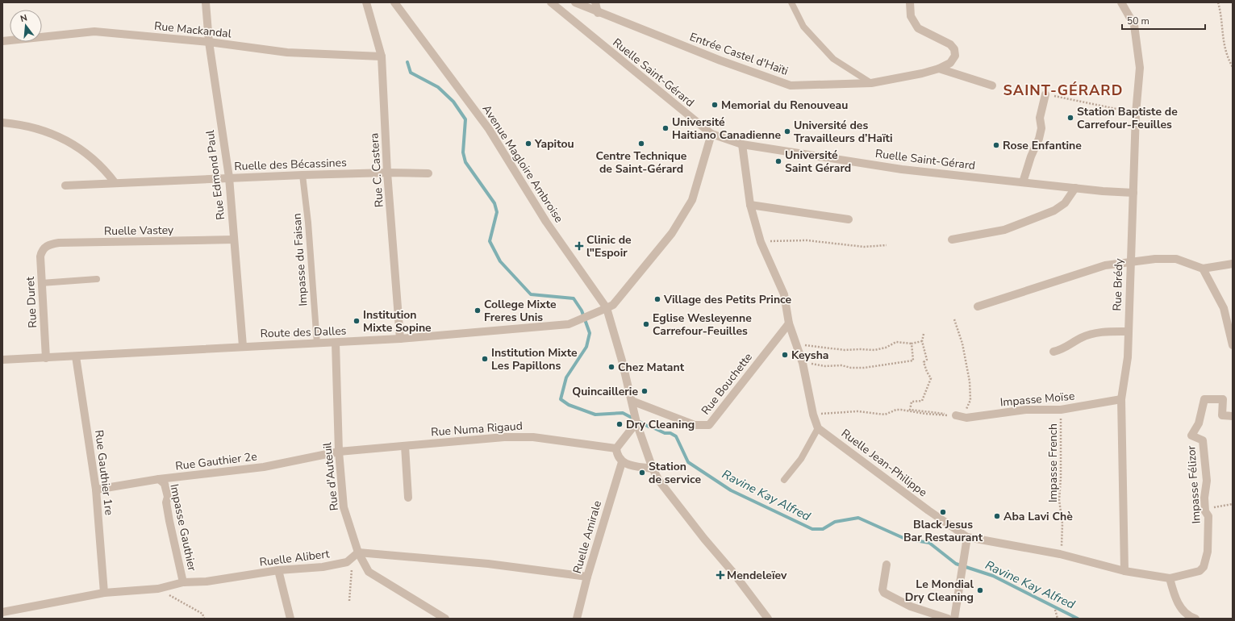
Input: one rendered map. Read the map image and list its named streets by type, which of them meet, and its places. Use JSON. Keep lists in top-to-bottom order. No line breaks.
{"streets":{"street":["Rue Mackandal","Entrée Castel d'Haïti","Ruelle Saint-Gérard","Avenue Magloire Ambroise","Ruelle des Bécassines","Rue C. Castera","Rue Edmond Paul","Ruelle Vastey","Rue Brédy","Rue Duret","Route des Dalles","Rue Bouchette","Impasse Moïse","Rue Numa Rigaud","Rue Gauthier 2e","Ruelle Jean-Philippe","Rue Gauthier 1re","Rue d'Auteuil","Impasse Félizor","Impasse Gauthier","Ruelle Amirale","Ruelle Alibert"],"lane":["Impasse du Faisan"],"path":["Impasse French"]},"crossings":[["Rue Mackandal","Rue C. Castera"],["Rue Mackandal","Rue Edmond Paul"],["Ruelle Saint-Gérard","Rue Brédy"],["Ruelle Saint-Gérard","Route des Dalles"],["Avenue Magloire Ambroise","Route des Dalles"],["Avenue Magloire Ambroise","Rue Bouchette"],["Ruelle des Bécassines","Rue C. Castera"],["Ruelle des Bécassines","Rue Edmond Paul"],["Ruelle des Bécassines","Impasse du Faisan"],["Rue C. Castera","Route des Dalles"],["Rue Edmond Paul","Ruelle Vastey"],["Rue Edmond Paul","Route des Dalles"],["Ruelle Vastey","Rue Duret"],["Impasse du Faisan","Route des Dalles"],["Rue Brédy","Impasse Moïse"],["Rue Brédy","Ruelle Jean-Philippe"],["Rue Duret","Route des Dalles"],["Route des Dalles","Rue Gauthier 1re"],["Route des Dalles","Rue d'Auteuil"],["Impasse Moïse","Impasse French"],["Rue Numa Rigaud","Rue Gauthier 2e"],["Rue Numa Rigaud","Rue d'Auteuil"],["Rue Gauthier 2e","Rue Gauthier 1re"],["Rue Gauthier 2e","Rue d'Auteuil"],["Rue Gauthier 2e","Impasse Gauthier"],["Ruelle Jean-Philippe","Impasse French"],["Ruelle Jean-Philippe","Impasse Félizor"],["Rue Gauthier 1re","Ruelle Alibert"],["Rue d'Auteuil","Ruelle Alibert"],["Impasse Gauthier","Ruelle Alibert"]],"districts":["SAINT-GÉRARD"],"water":["Ravine Kay Alfred"],"places":{"other":["Memorial du Renouveau","Station Baptiste de Carrefour-Feuilles","Université Haitiano Canadienne","Université des Travailleurs d’Haïti","Yapitou","Centre Technique de Saint-Gérard","Rose Enfantine","Université Saint Gérard","Village des Petits Prince","College Mixte Freres Unis","Institution Mixte Sopine","Eglise Wesleyenne Carrefour-Feuilles","Keysha","Institution Mixte Les Papillons","Chez Matant","Quincaillerie","Dry Cleaning","Station de service","Black Jesus Bar Restaurant","Aba Lavi Chè","Le Mondial Dry Cleaning"],"health":["Clinic de l\"Espoir","Mendeleïev"]},"scale_bar":"50 m","north":"top"}
